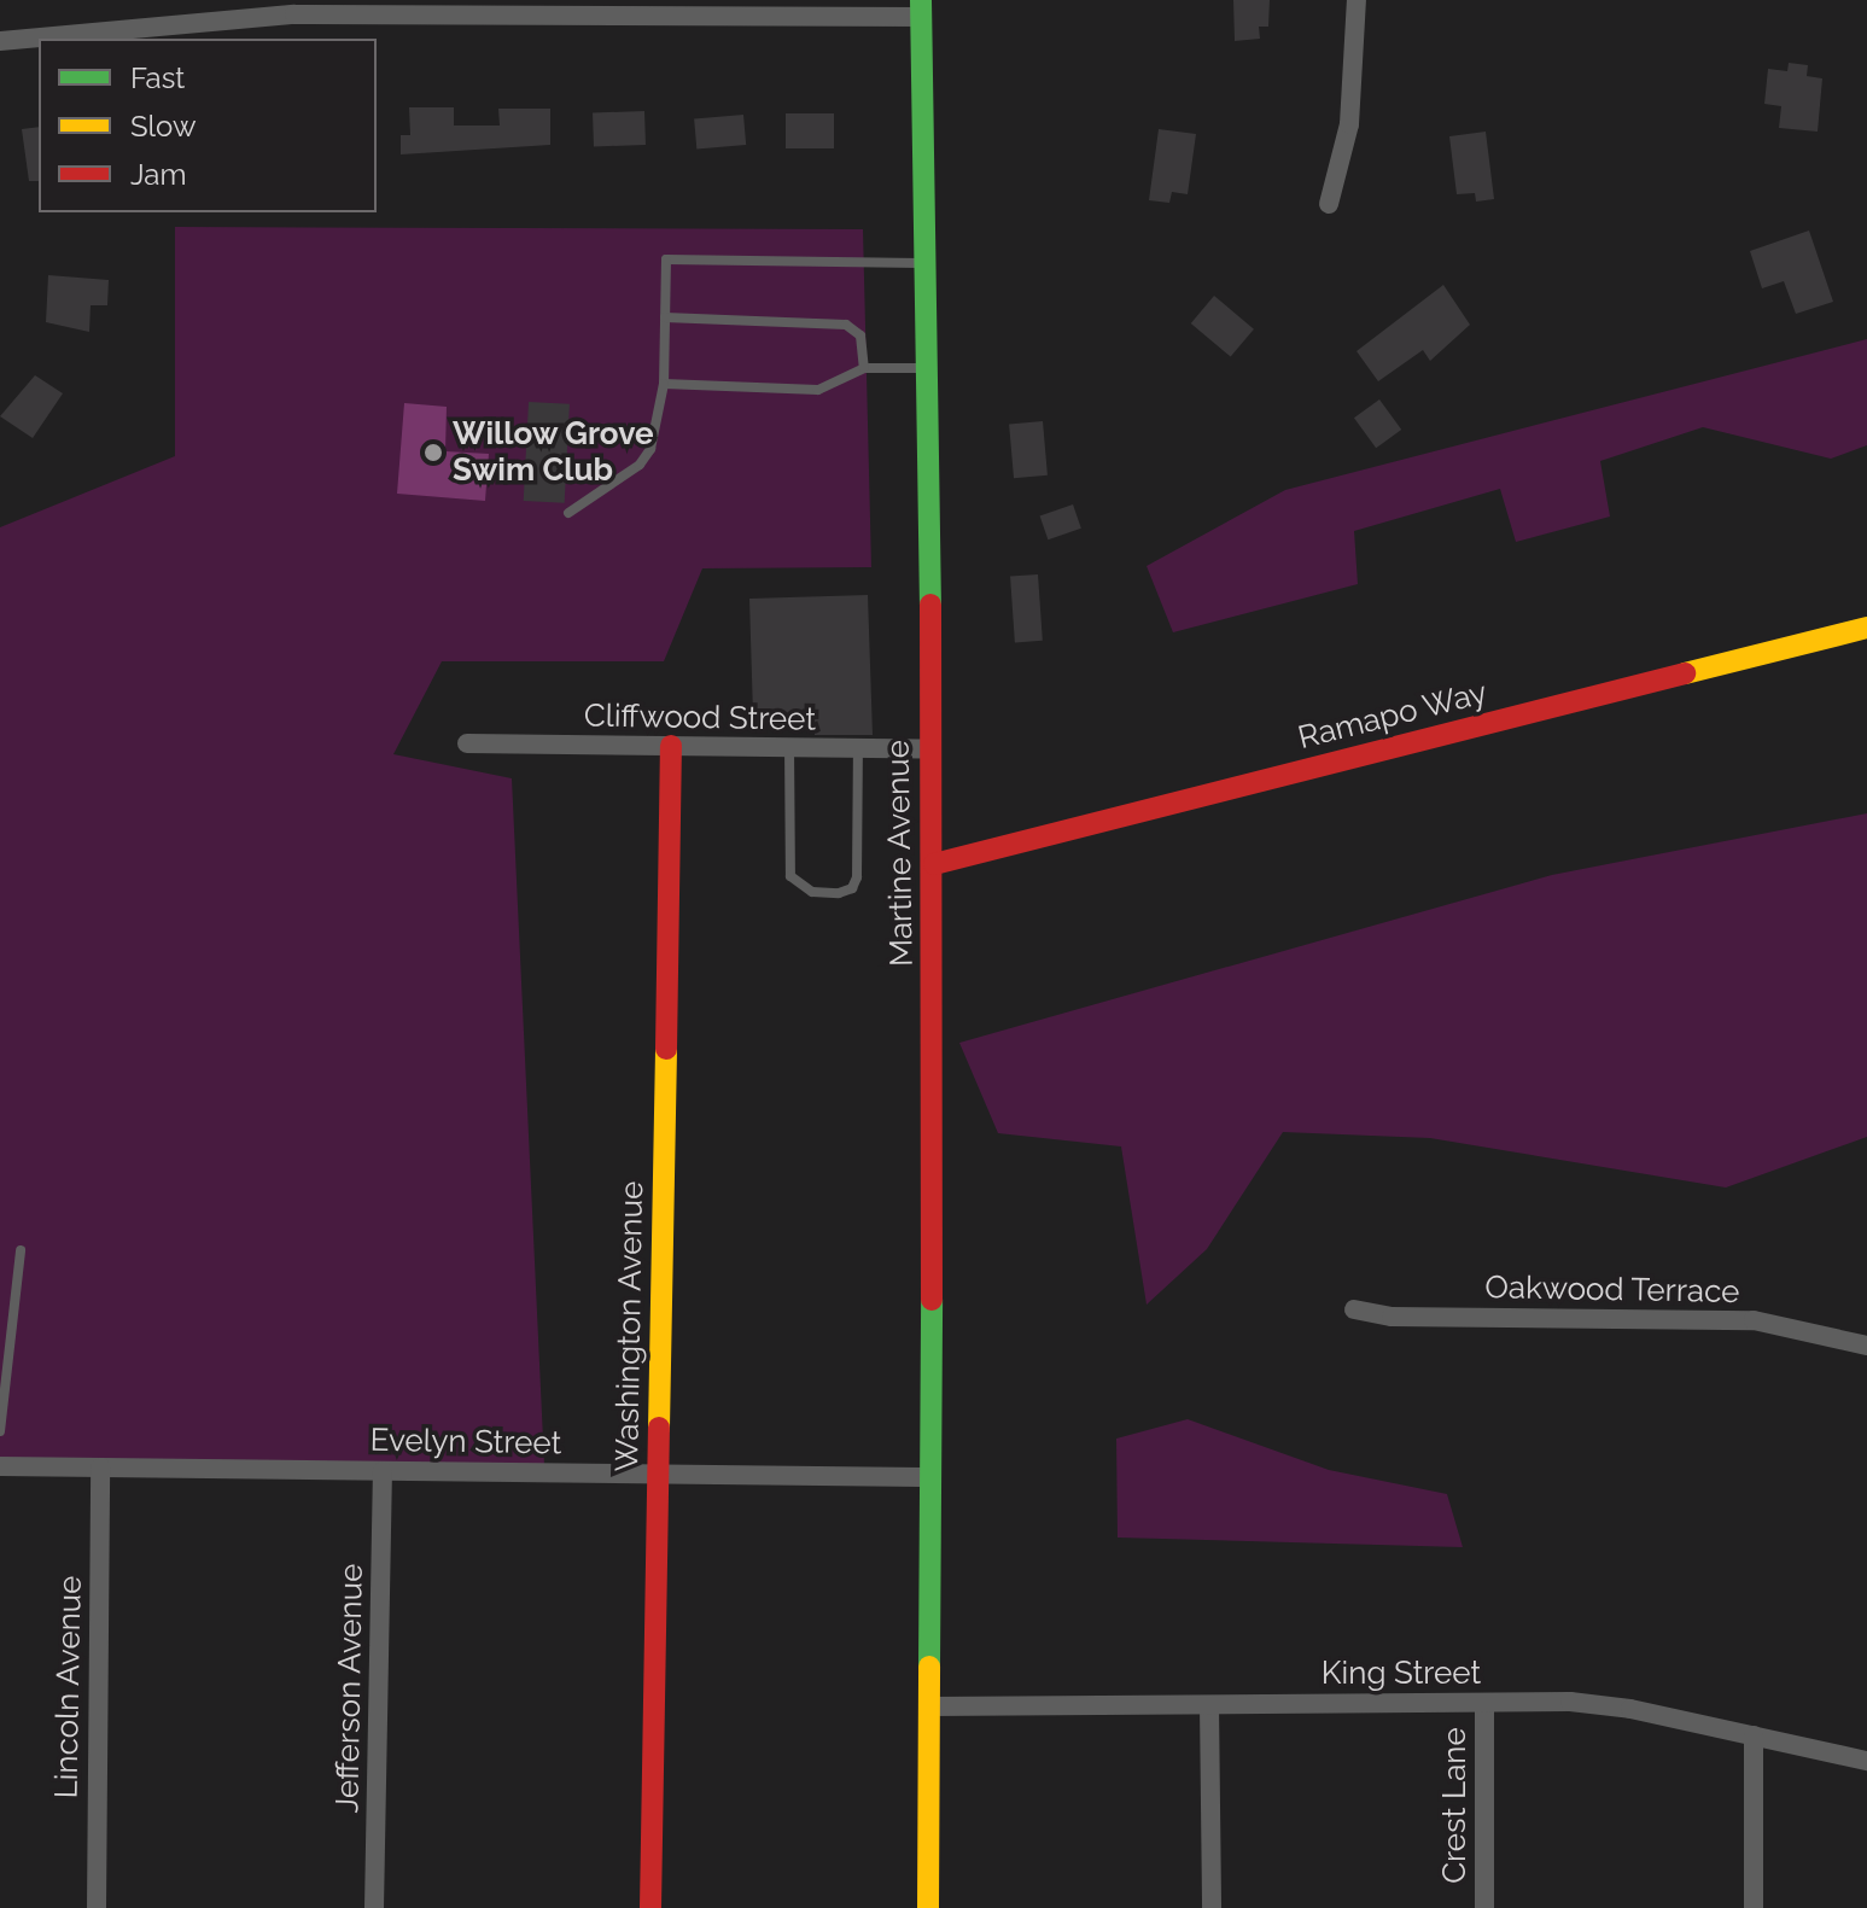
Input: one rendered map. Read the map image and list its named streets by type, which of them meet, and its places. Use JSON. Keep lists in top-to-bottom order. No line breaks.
{"streets":{"street":["Ramapo Way","Cliffwood Street","Martine Avenue","Oakwood Terrace","Washington Avenue","Evelyn Street","King Street","Lincoln Avenue","Jefferson Avenue","Crest Lane"]},"crossings":[["Ramapo Way","Martine Avenue"],["Cliffwood Street","Martine Avenue"],["Cliffwood Street","Washington Avenue"],["Martine Avenue","Evelyn Street"],["Martine Avenue","King Street"],["Washington Avenue","Evelyn Street"],["Evelyn Street","Lincoln Avenue"],["Evelyn Street","Jefferson Avenue"],["King Street","Crest Lane"]],"places":["Willow Grove Swim Club"],"legend":["Fast","Slow","Jam"]}
